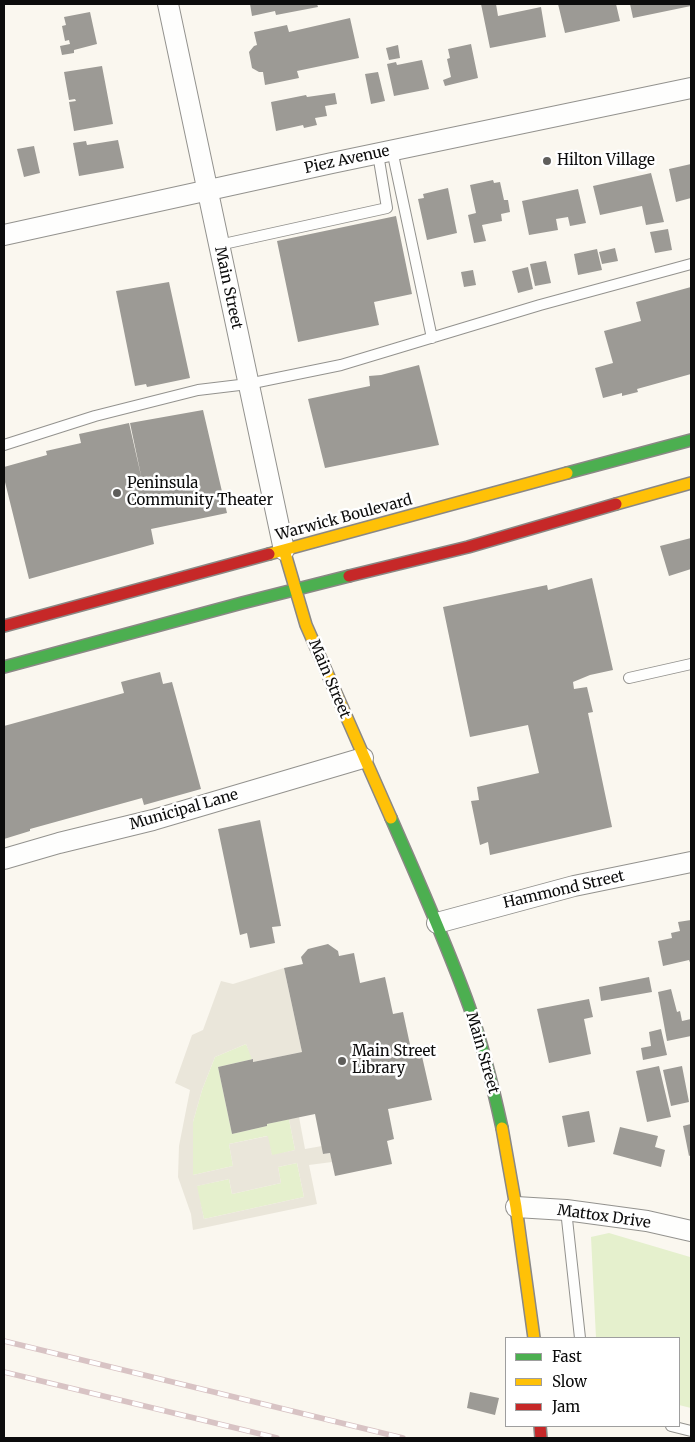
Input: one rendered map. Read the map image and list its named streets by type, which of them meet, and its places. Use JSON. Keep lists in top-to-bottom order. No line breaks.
{"streets":{"main road":["Main Street","Warwick Boulevard"],"street":["Piez Avenue","Municipal Lane","Hammond Street","Mattox Drive"]},"crossings":[["Piez Avenue","Main Street"],["Main Street","Warwick Boulevard"],["Main Street","Municipal Lane"],["Main Street","Hammond Street"],["Main Street","Mattox Drive"]],"places":["Hilton Village","Peninsula Community Theater","Main Street Library"],"legend":["Fast","Slow","Jam"]}
